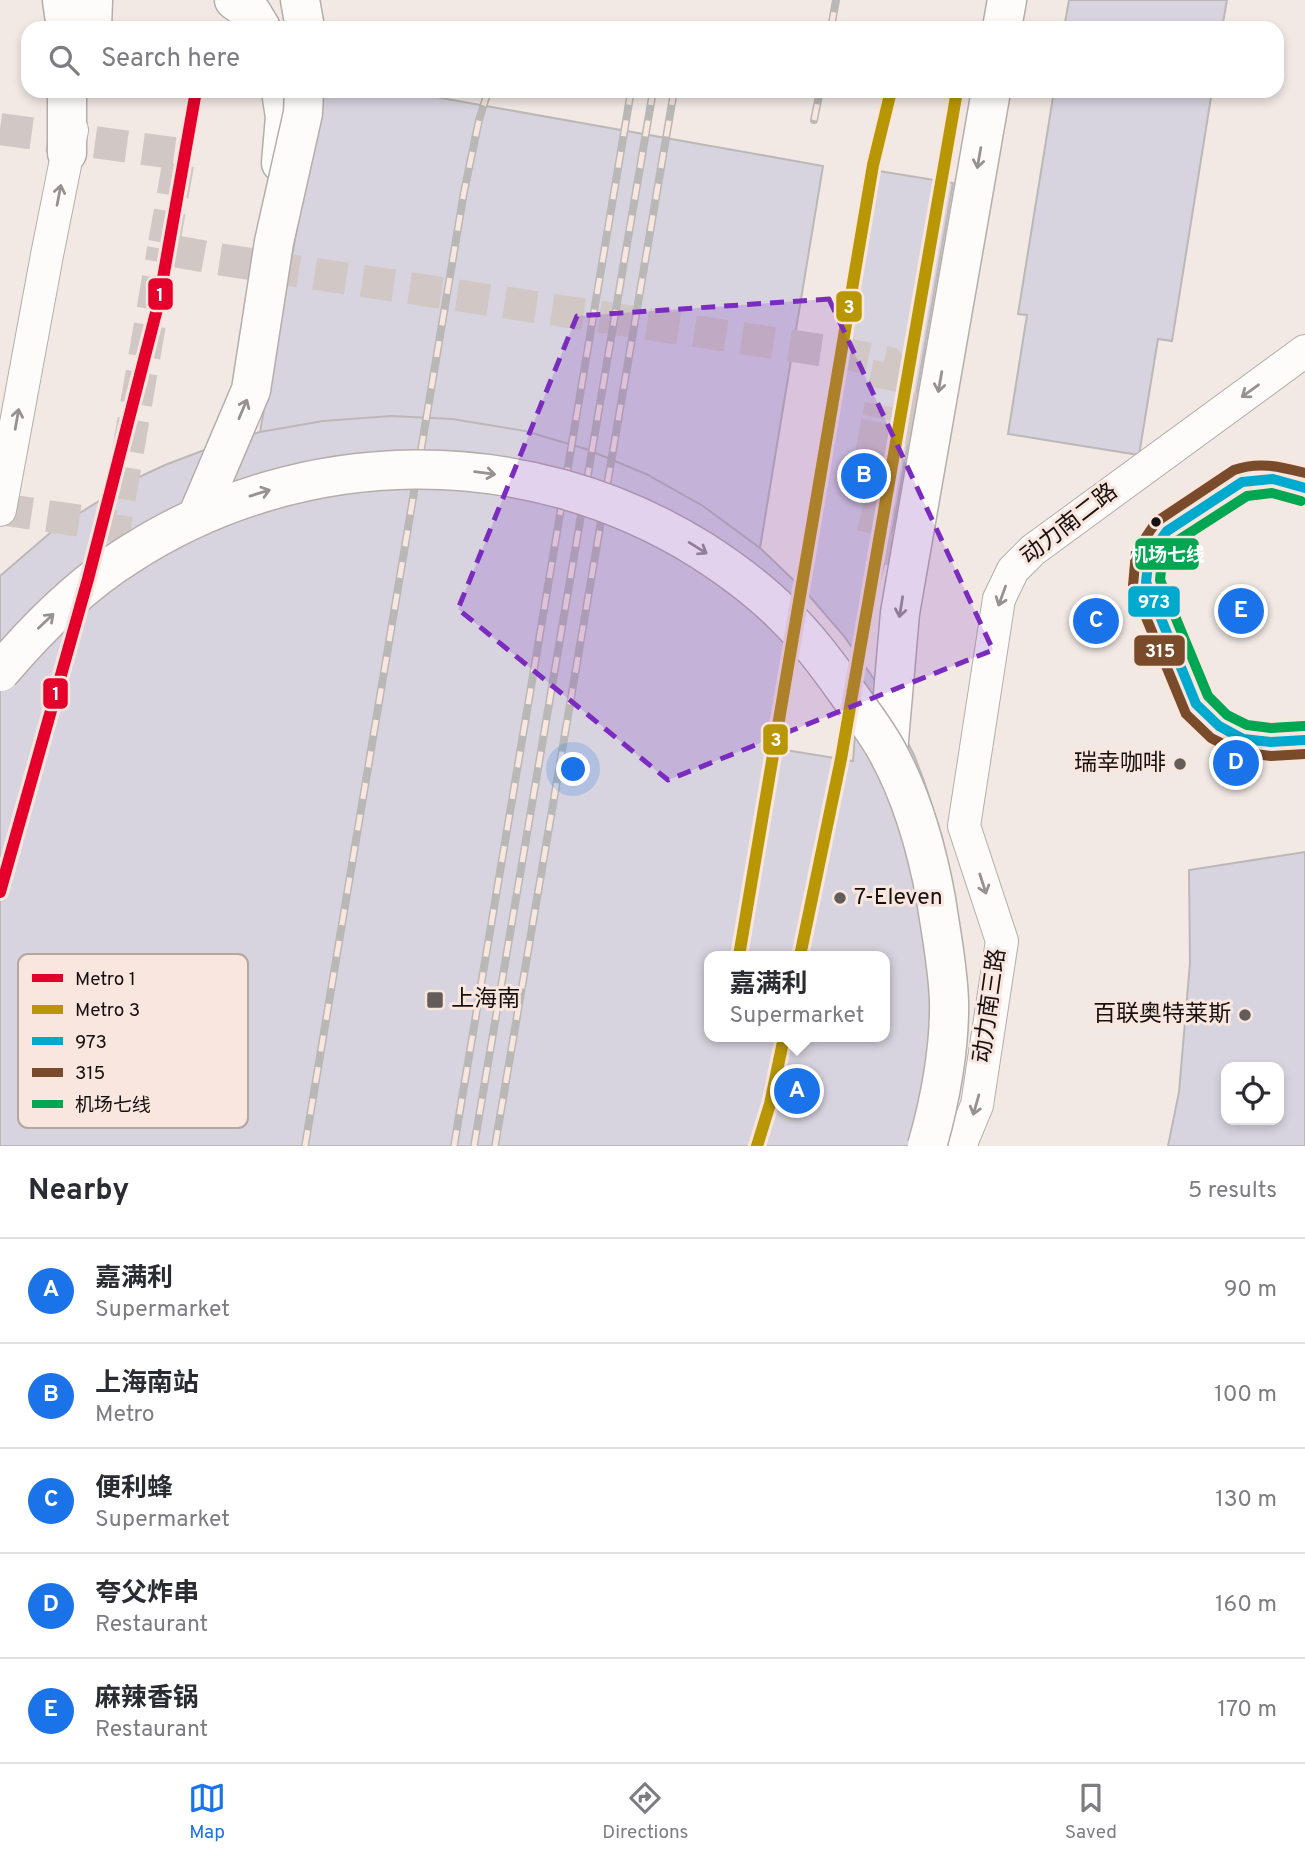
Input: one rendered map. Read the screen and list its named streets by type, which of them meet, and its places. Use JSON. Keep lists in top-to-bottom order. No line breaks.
{"streets":{"lane":["动力南二路","动力南三路"]},"crossings":[["动力南二路","动力南三路"]],"one_way":["动力南二路","动力南三路"],"places":{"other":["瑞幸咖啡","7-Eleven","百联奥特莱斯"],"transit":["上海南"]},"lines":["metro line 1","metro line 3","transit line 315","transit line 973","transit line 机场七线"],"legend":["Metro 1","Metro 3","973","315","机场七线"],"page":{"search":"Search here","pins":["B","E","C","D","A"],"popup":["嘉满利","Supermarket"],"heading":["Nearby","5 results"],"list":[{"mark":"A","name":"嘉满利","note":"Supermarket","value":"90 m"},{"mark":"B","name":"上海南站","note":"Metro","value":"100 m"},{"mark":"C","name":"便利蜂","note":"Supermarket","value":"130 m"},{"mark":"D","name":"夸父炸串","note":"Restaurant","value":"160 m"},{"mark":"E","name":"麻辣香锅","note":"Restaurant","value":"170 m"}],"nav":["Map","Directions","Saved"]}}
